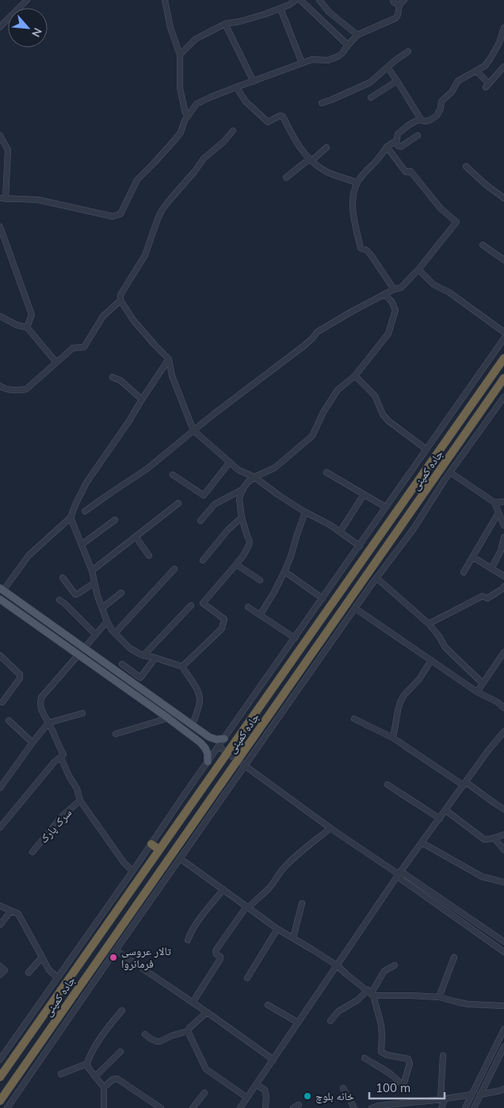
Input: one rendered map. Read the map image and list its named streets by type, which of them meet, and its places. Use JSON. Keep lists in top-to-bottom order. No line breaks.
{"streets":{"highway":["جاده کمپنی"],"street":["سرک پارک"]},"places":["تالار عروسی فرمانروا","خانه بلوچ"],"scale_bar":"100 m","north":"bottom right"}
